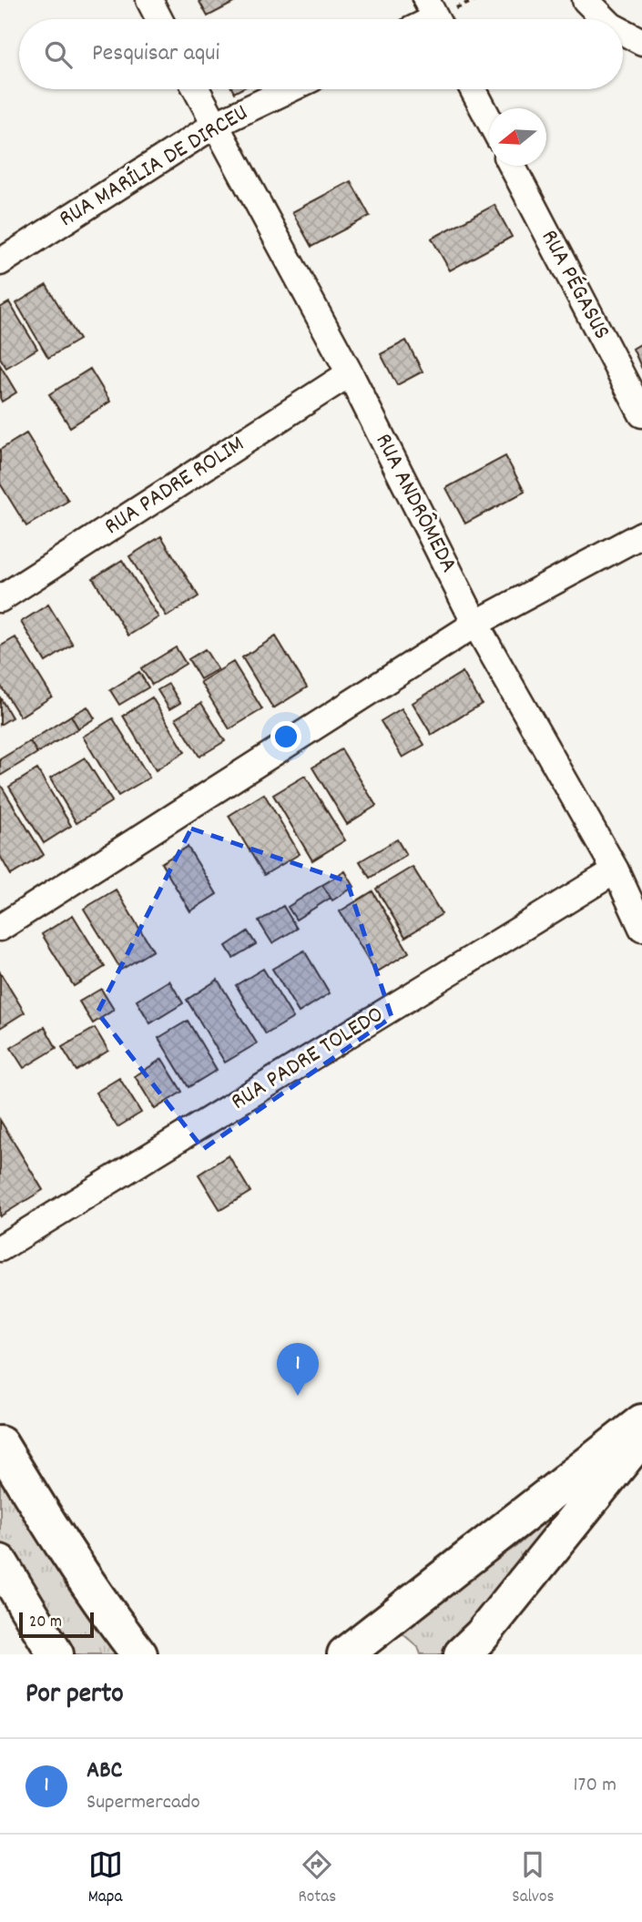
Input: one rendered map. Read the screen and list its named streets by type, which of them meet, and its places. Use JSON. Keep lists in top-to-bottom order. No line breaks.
{"streets":{"street":["RUA MARÍLIA DE DIRCEU","RUA PÉGASUS","RUA PADRE ROLIM","RUA ANDRÔMEDA","RUA PADRE TOLEDO"]},"crossings":[["RUA MARÍLIA DE DIRCEU","RUA ANDRÔMEDA"],["RUA PADRE ROLIM","RUA ANDRÔMEDA"],["RUA ANDRÔMEDA","RUA PADRE TOLEDO"]],"scale_bar":"20 m","north":"left","page":{"search":"Pesquisar aqui","pins":"1","scale":"20 m","heading":"Por perto","list":[{"mark":"1","name":"ABC","note":"Supermercado","value":"170 m"}],"nav":["Mapa","Rotas","Salvos"]}}
